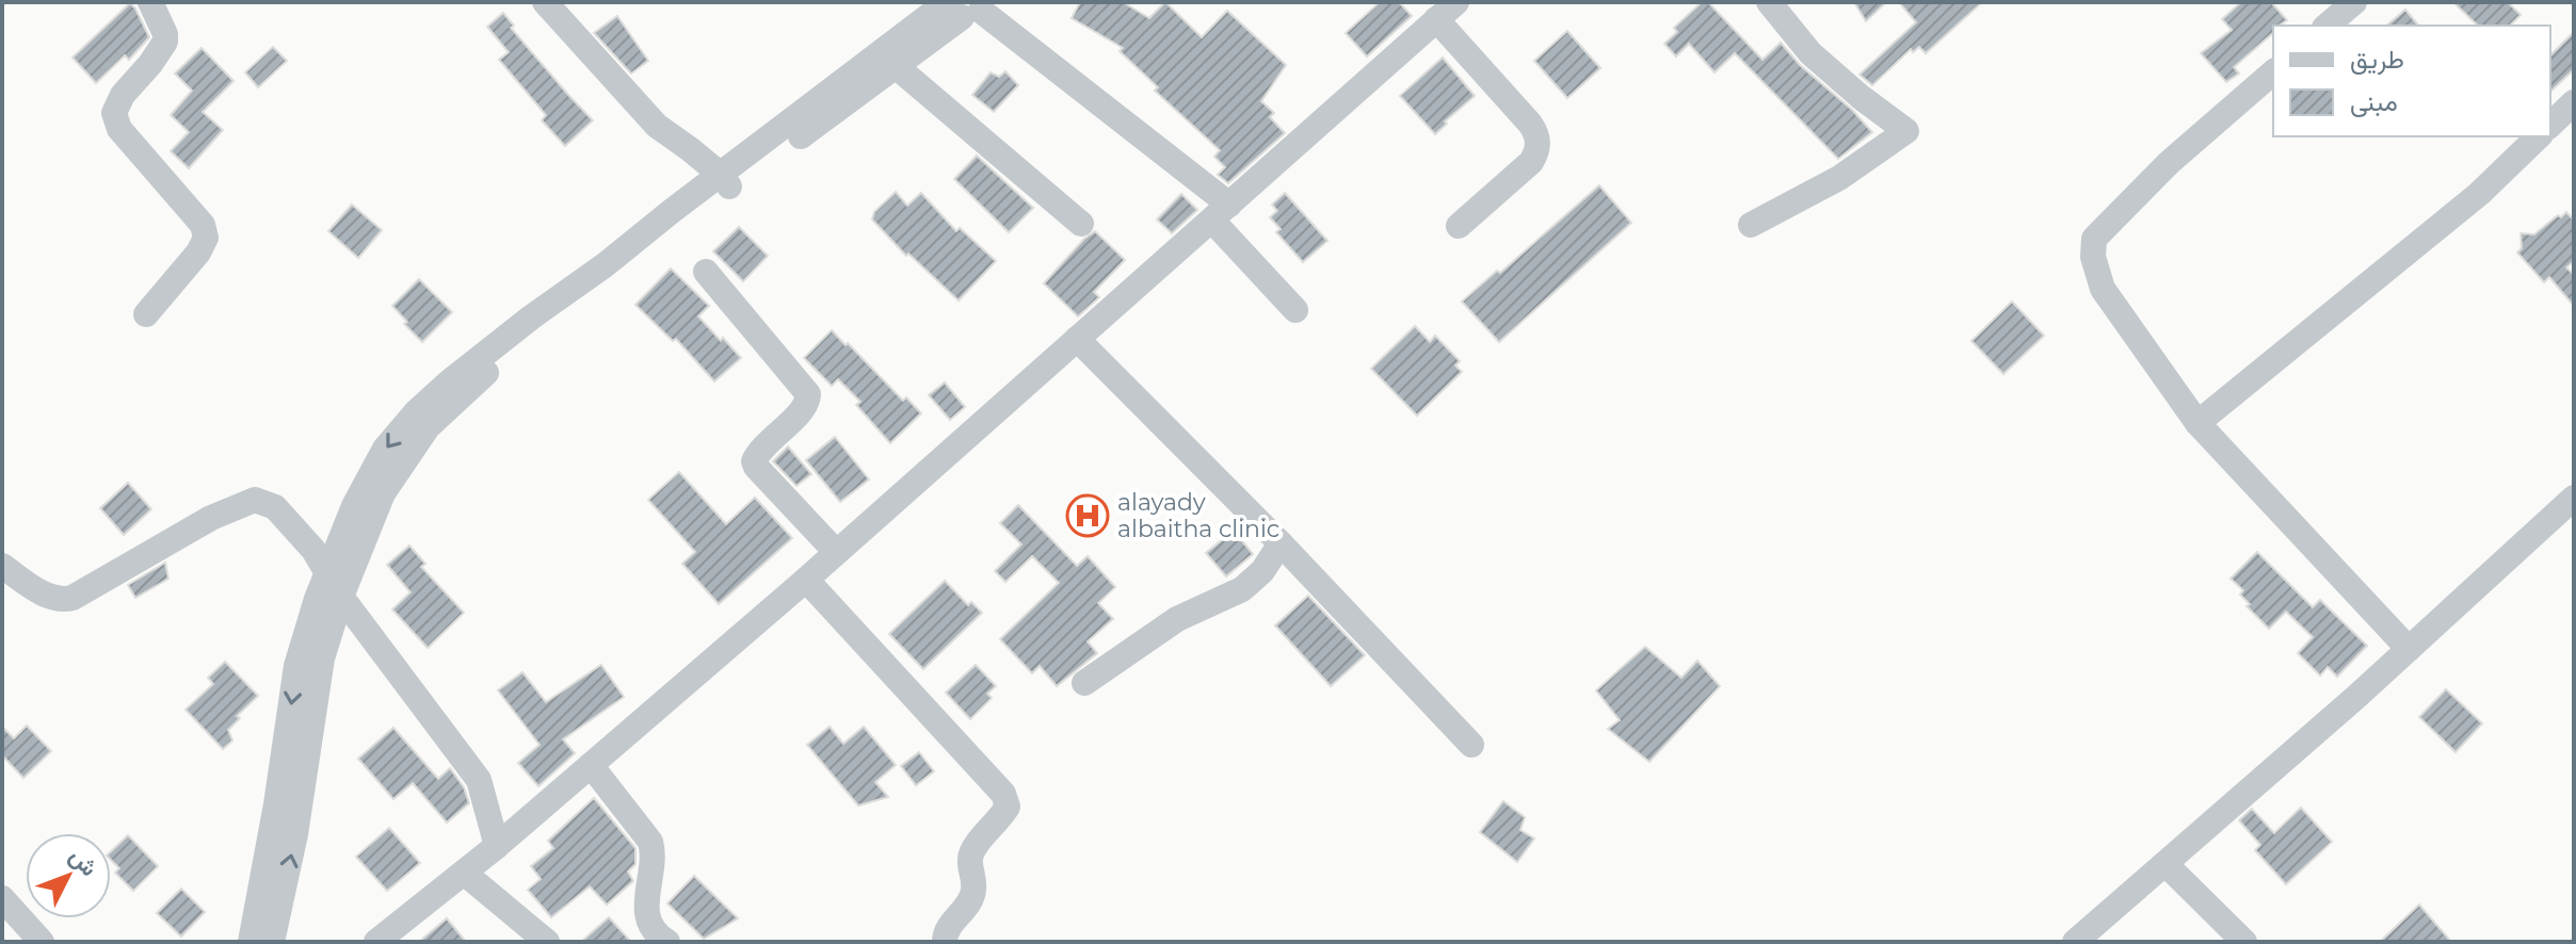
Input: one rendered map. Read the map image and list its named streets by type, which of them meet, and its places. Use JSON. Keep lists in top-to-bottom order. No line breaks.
{"places":{"hospital":["alayady albaitha clinic"]},"legend":["طريق","مبنى"],"north":"top right"}
